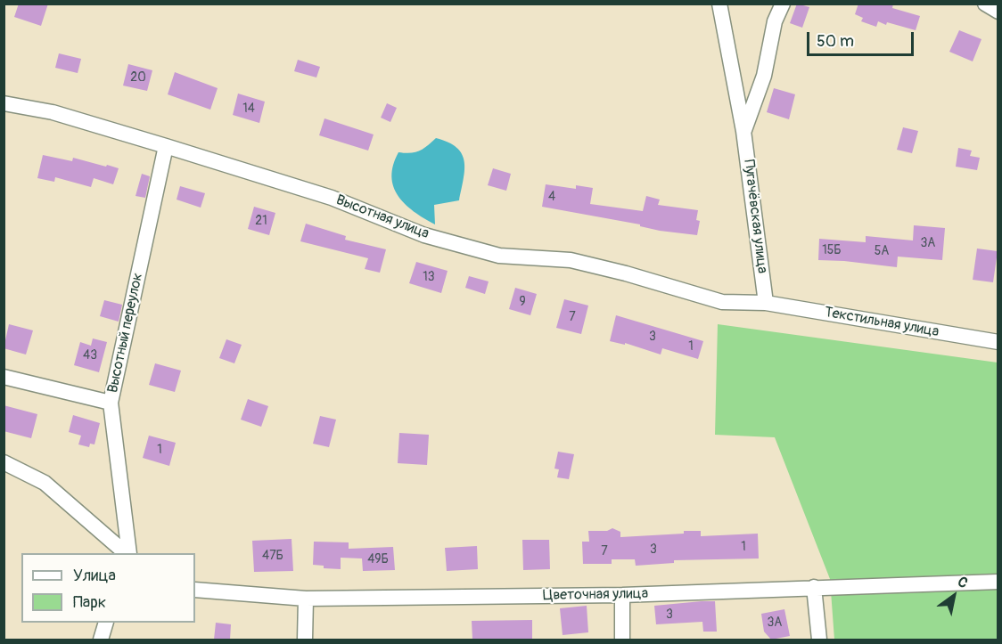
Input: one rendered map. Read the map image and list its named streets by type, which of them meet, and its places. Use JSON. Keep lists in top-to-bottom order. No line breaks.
{"streets":{"street":["Пугачёвская улица","Высотная улица","Текстильная улица","Высотный переулок","Цветочная улица"]},"crossings":[["Пугачёвская улица","Высотная улица"],["Пугачёвская улица","Текстильная улица"],["Высотная улица","Текстильная улица"],["Высотная улица","Высотный переулок"]],"house_numbers":["20","14","4","21","3А","15Б","5А","13","9","7","3","1","43","1","1","3","7","47Б","49Б","3","3А"],"legend":["Улица","Парк"],"scale_bar":"50 m","north":"top right"}
